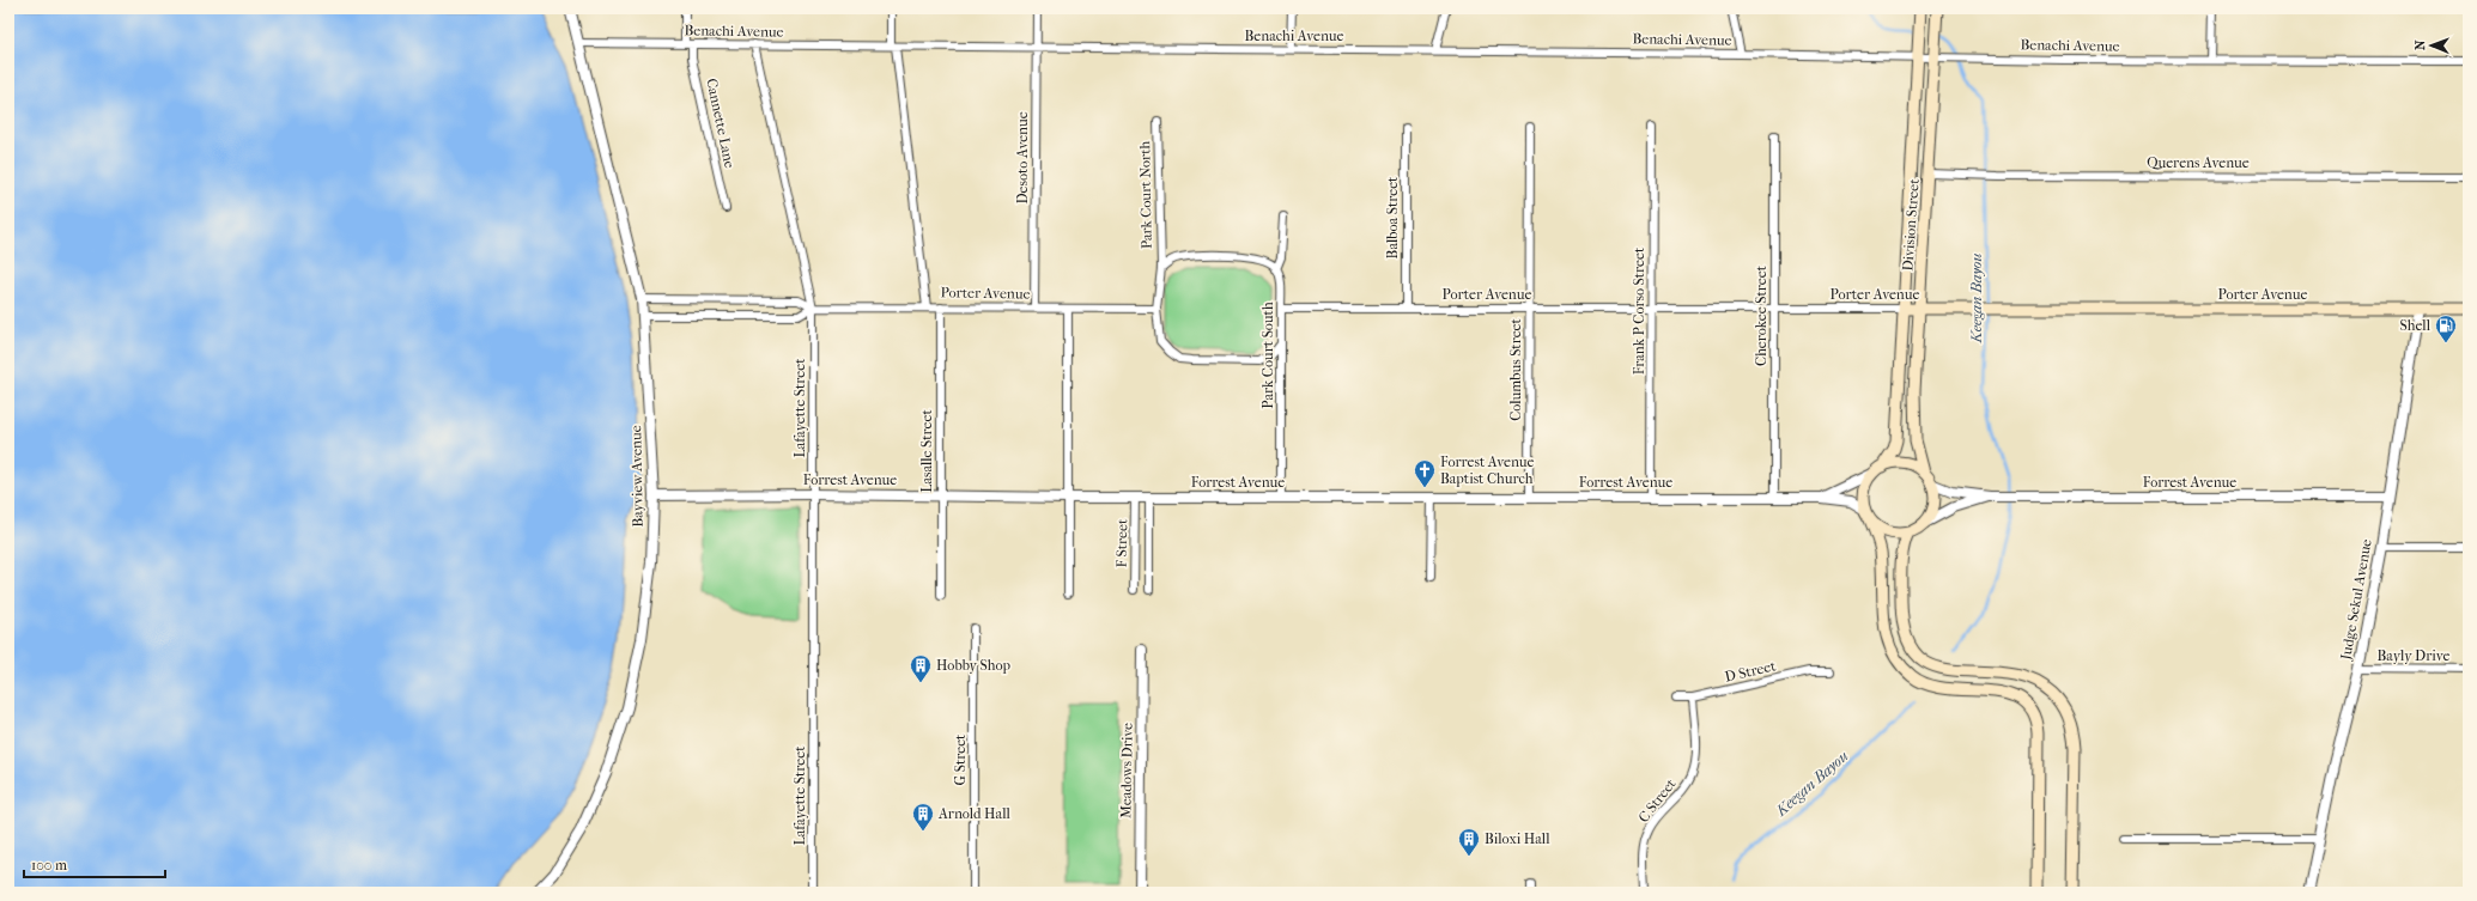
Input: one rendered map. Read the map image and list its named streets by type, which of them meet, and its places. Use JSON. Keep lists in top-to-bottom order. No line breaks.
{"streets":{"main road":["Division Street","Porter Avenue"],"street":["Benachi Avenue","Cannette Lane","Desoto Avenue","Querens Avenue","Park Court North","Balboa Street","Frank P Corso Street","Cherokee Street","Park Court South","Columbus Street","Lafayette Street","Lasalle Street","Bayview Avenue","Forrest Avenue","F Street","Judge Sekul Avenue","Bayly Drive","D Street","G Street","Meadows Drive","C Street"]},"crossings":[["Benachi Avenue","Cannette Lane"],["Benachi Avenue","Desoto Avenue"],["Benachi Avenue","Division Street"],["Benachi Avenue","Lafayette Street"],["Benachi Avenue","Bayview Avenue"],["Desoto Avenue","Porter Avenue"],["Querens Avenue","Division Street"],["Park Court North","Porter Avenue"],["Park Court North","Park Court South"],["Balboa Street","Porter Avenue"],["Division Street","Porter Avenue"],["Division Street","Forrest Avenue"],["Porter Avenue","Frank P Corso Street"],["Porter Avenue","Cherokee Street"],["Porter Avenue","Park Court South"],["Porter Avenue","Columbus Street"],["Porter Avenue","Lafayette Street"],["Porter Avenue","Lasalle Street"],["Porter Avenue","Bayview Avenue"],["Porter Avenue","Judge Sekul Avenue"],["Frank P Corso Street","Forrest Avenue"],["Cherokee Street","Forrest Avenue"],["Park Court South","Forrest Avenue"],["Columbus Street","Forrest Avenue"],["Lafayette Street","Forrest Avenue"],["Lasalle Street","Forrest Avenue"],["Bayview Avenue","Forrest Avenue"],["Forrest Avenue","F Street"],["Forrest Avenue","Judge Sekul Avenue"],["Judge Sekul Avenue","Bayly Drive"],["D Street","C Street"]],"water":["Keegan Bayou"],"places":{"fuel station":["Shell"],"church":["Forrest Avenue Baptist Church"],"building":["Hobby Shop","Arnold Hall","Biloxi Hall"]},"scale_bar":"100 m","north":"left"}
